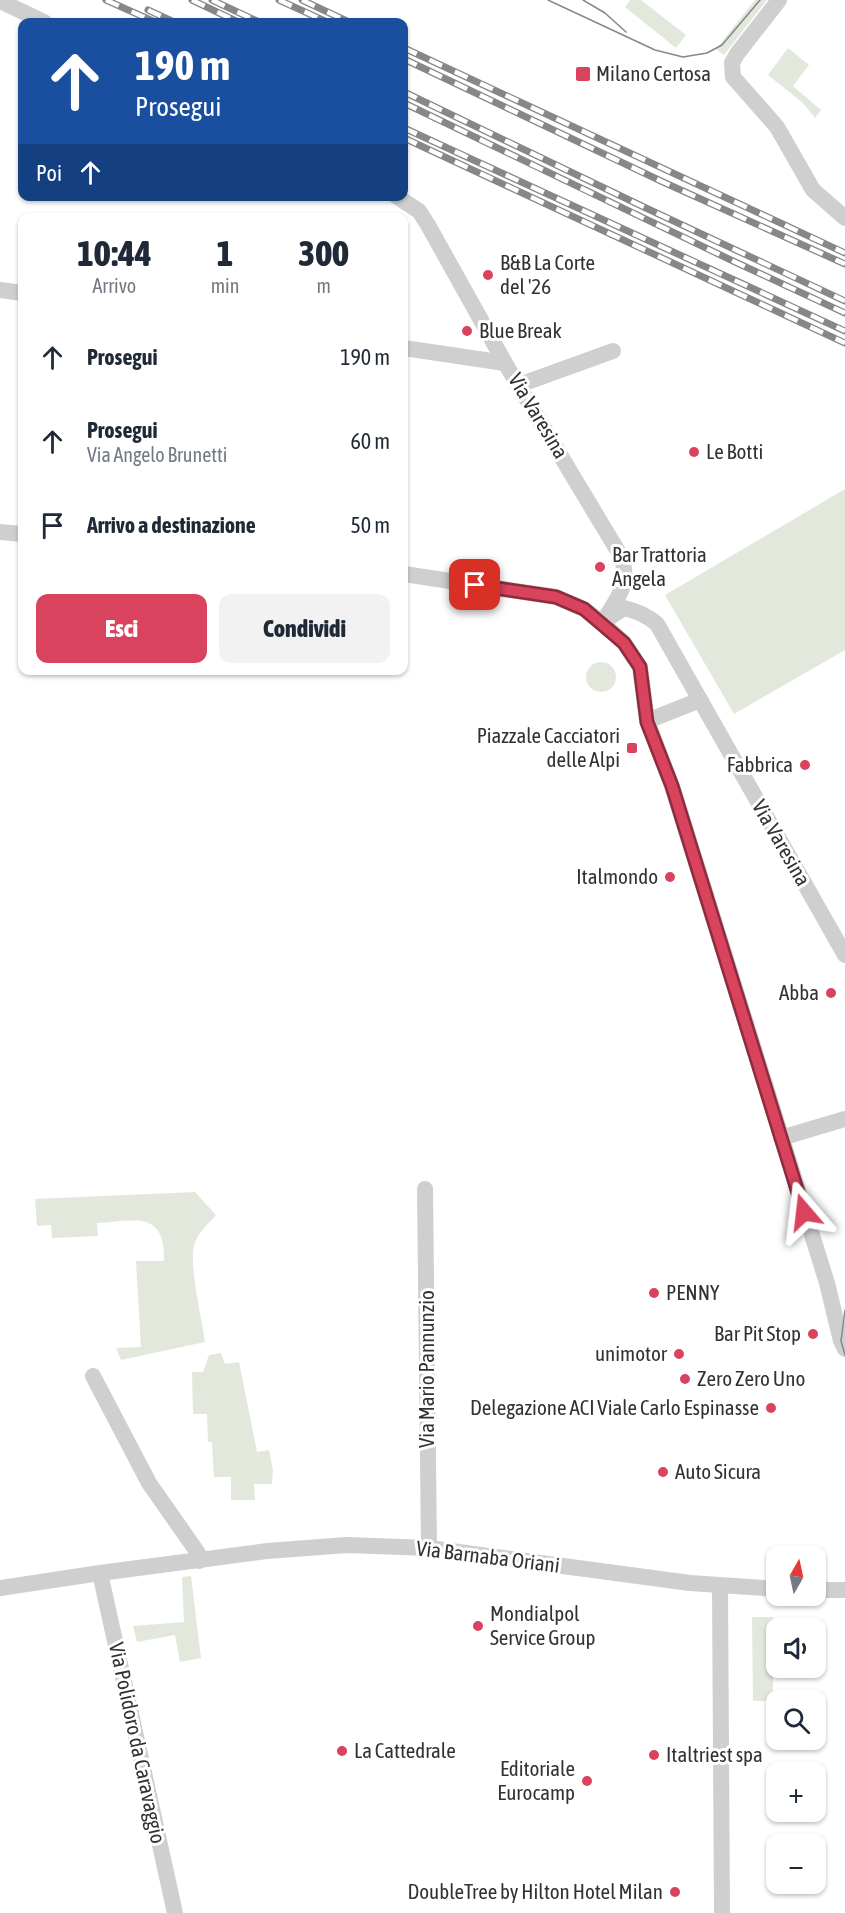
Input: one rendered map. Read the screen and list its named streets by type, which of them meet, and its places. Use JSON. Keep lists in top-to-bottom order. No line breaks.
{"streets":{"street":["Via Varesina","Via Mario Pannunzio","Via Barnaba Oriani","Via Polidoro da Caravaggio"]},"crossings":[["Via Mario Pannunzio","Via Barnaba Oriani"],["Via Barnaba Oriani","Via Polidoro da Caravaggio"]],"places":{"transit":["Milano Certosa","Piazzale Cacciatori delle Alpi"],"other":["B&B La Corte del '26","Blue Break","Le Botti","Bar Trattoria Angela","Fabbrica","Italmondo","Abba","PENNY","Bar Pit Stop","unimotor","Zero Zero Uno","Delegazione ACI Viale Carlo Espinasse","Auto Sicura","Mondialpol Service Group","La Cattedrale","Italtriest spa","Editoriale Eurocamp","DoubleTree by Hilton Hotel Milan"]},"north":"top","page":{"turn":["190 m","Prosegui"],"then":"Poi","eta":["10:44","Arrivo","1","min","300","m"],"list":[{"name":"Prosegui","value":"190 m"},{"name":"Prosegui","note":"Via Angelo Brunetti","value":"60 m"},{"name":"Arrivo a destinazione","value":"50 m"}],"buttons":["Esci","Condividi"],"map_buttons":["+","−"]}}
